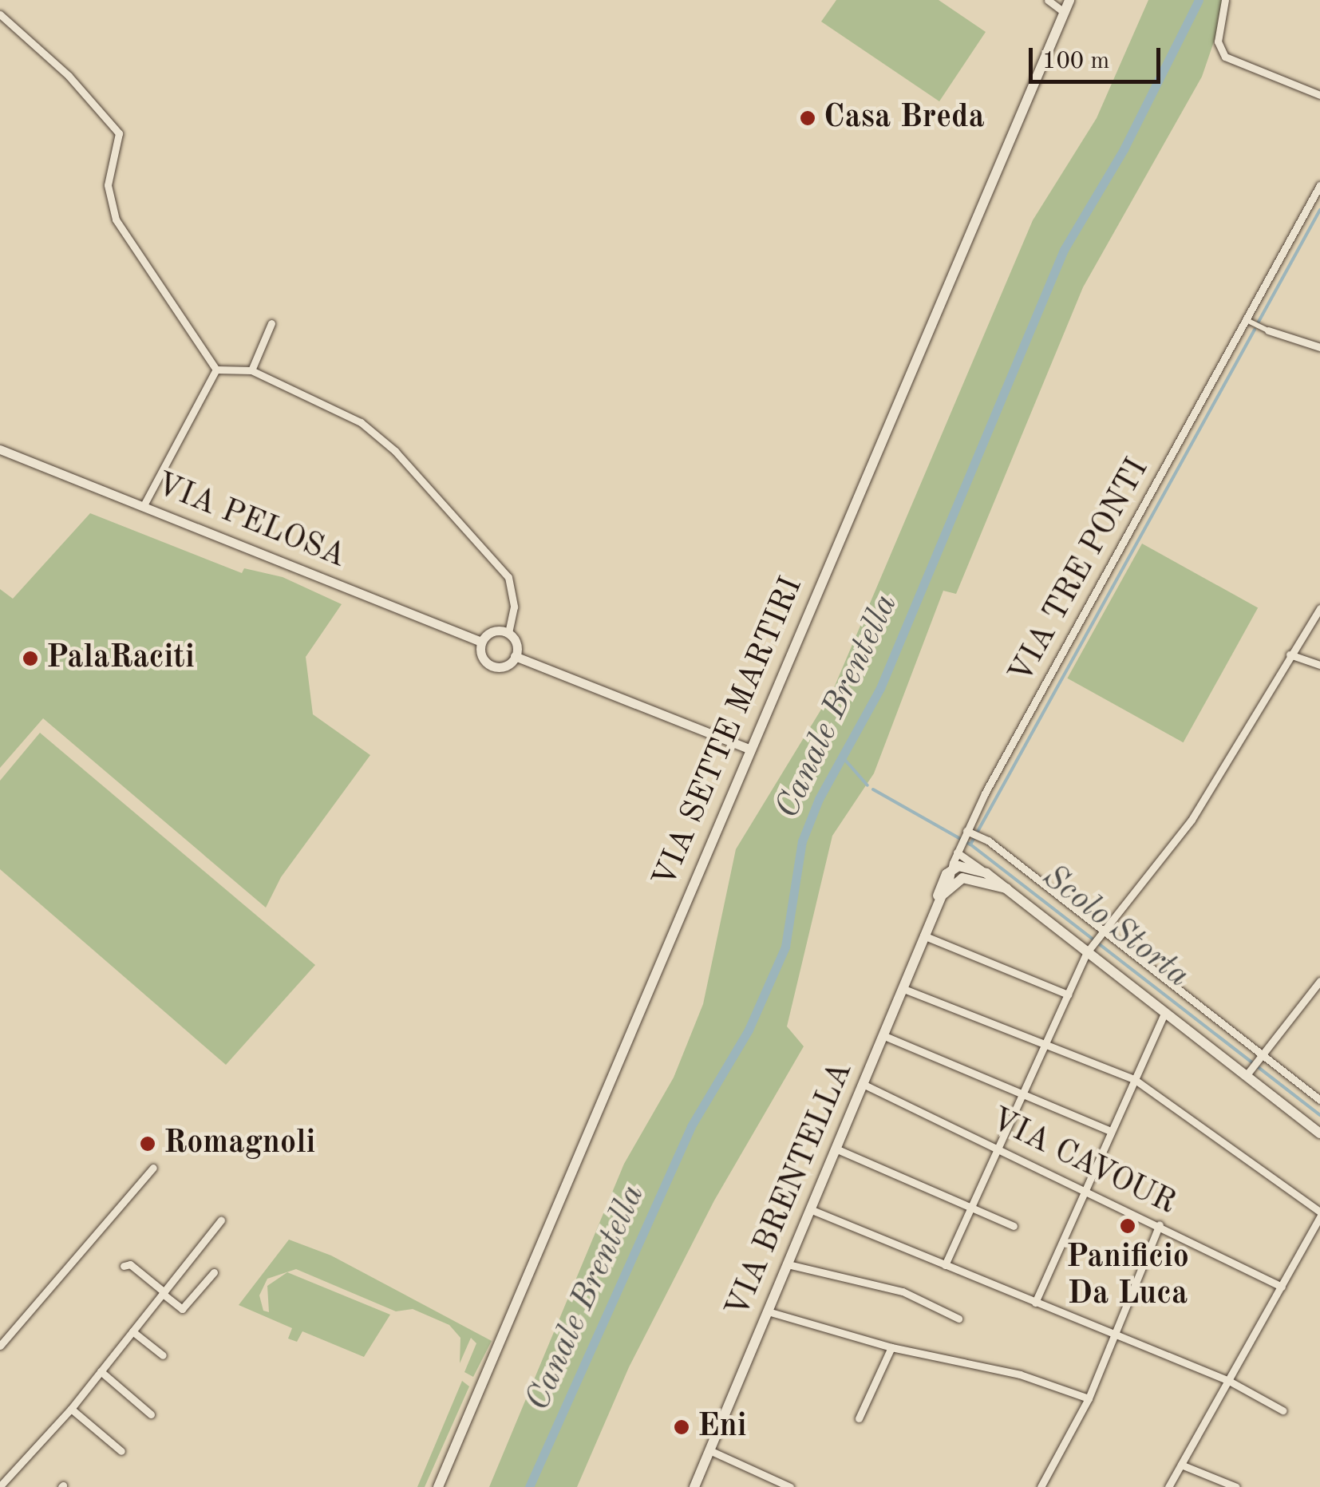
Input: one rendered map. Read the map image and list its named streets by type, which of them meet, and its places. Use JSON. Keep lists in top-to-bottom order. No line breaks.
{"streets":{"main road":["VIA SETTE MARTIRI","VIA BRENTELLA"],"street":["VIA PELOSA","VIA TRE PONTI","VIA CAVOUR"]},"crossings":[["VIA PELOSA","VIA SETTE MARTIRI"],["VIA CAVOUR","VIA BRENTELLA"]],"water":["Canale Brentella","Scolo Storta"],"places":["Casa Breda","PalaRaciti","Romagnoli","Panificio Da Luca","Eni"],"scale_bar":"100 m"}
